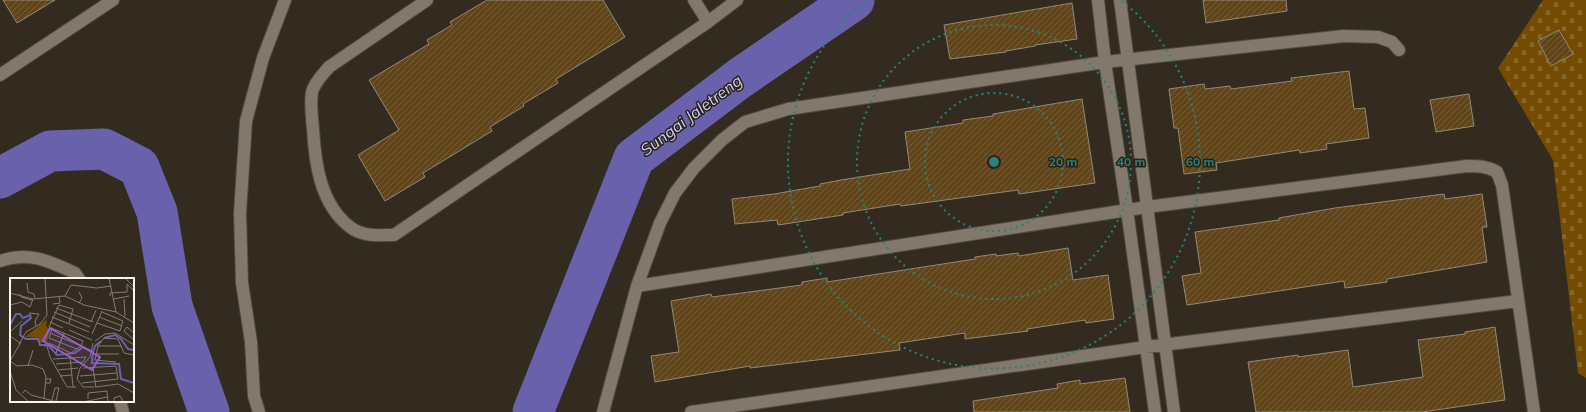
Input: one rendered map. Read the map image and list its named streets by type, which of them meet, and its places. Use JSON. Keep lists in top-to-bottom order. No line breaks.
{"water":["Sungai Jaletreng"],"rings":["20 m","40 m","60 m"]}
